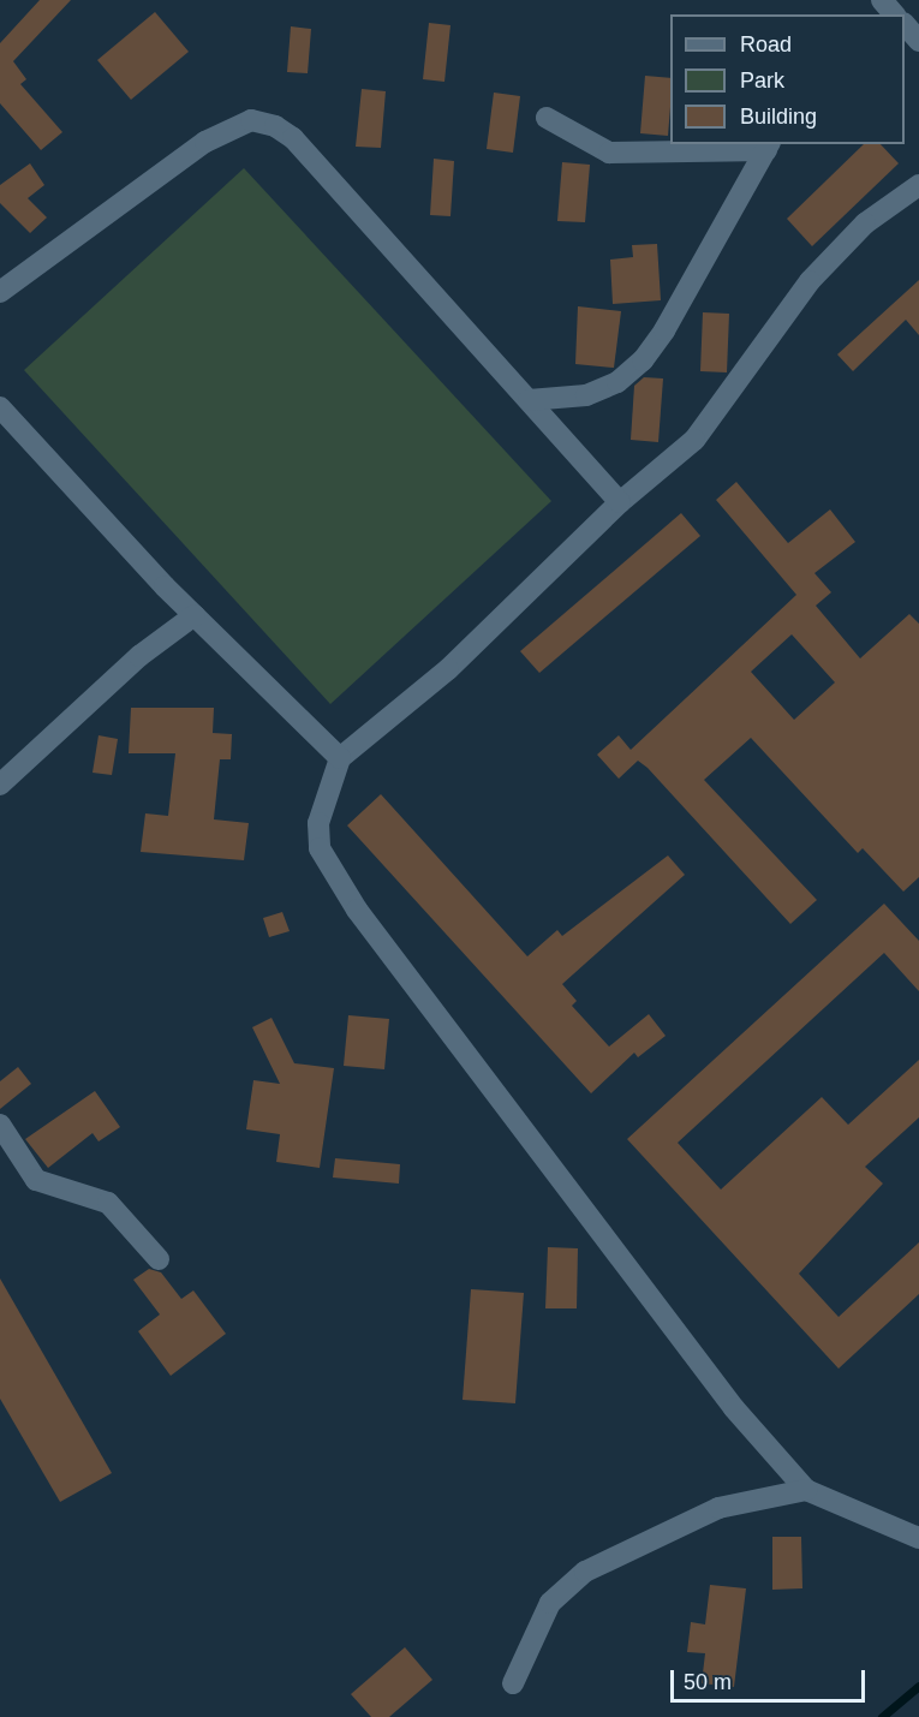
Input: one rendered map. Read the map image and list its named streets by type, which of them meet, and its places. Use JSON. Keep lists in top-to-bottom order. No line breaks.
{"legend":["Road","Park","Building"],"scale_bar":"50 m"}
